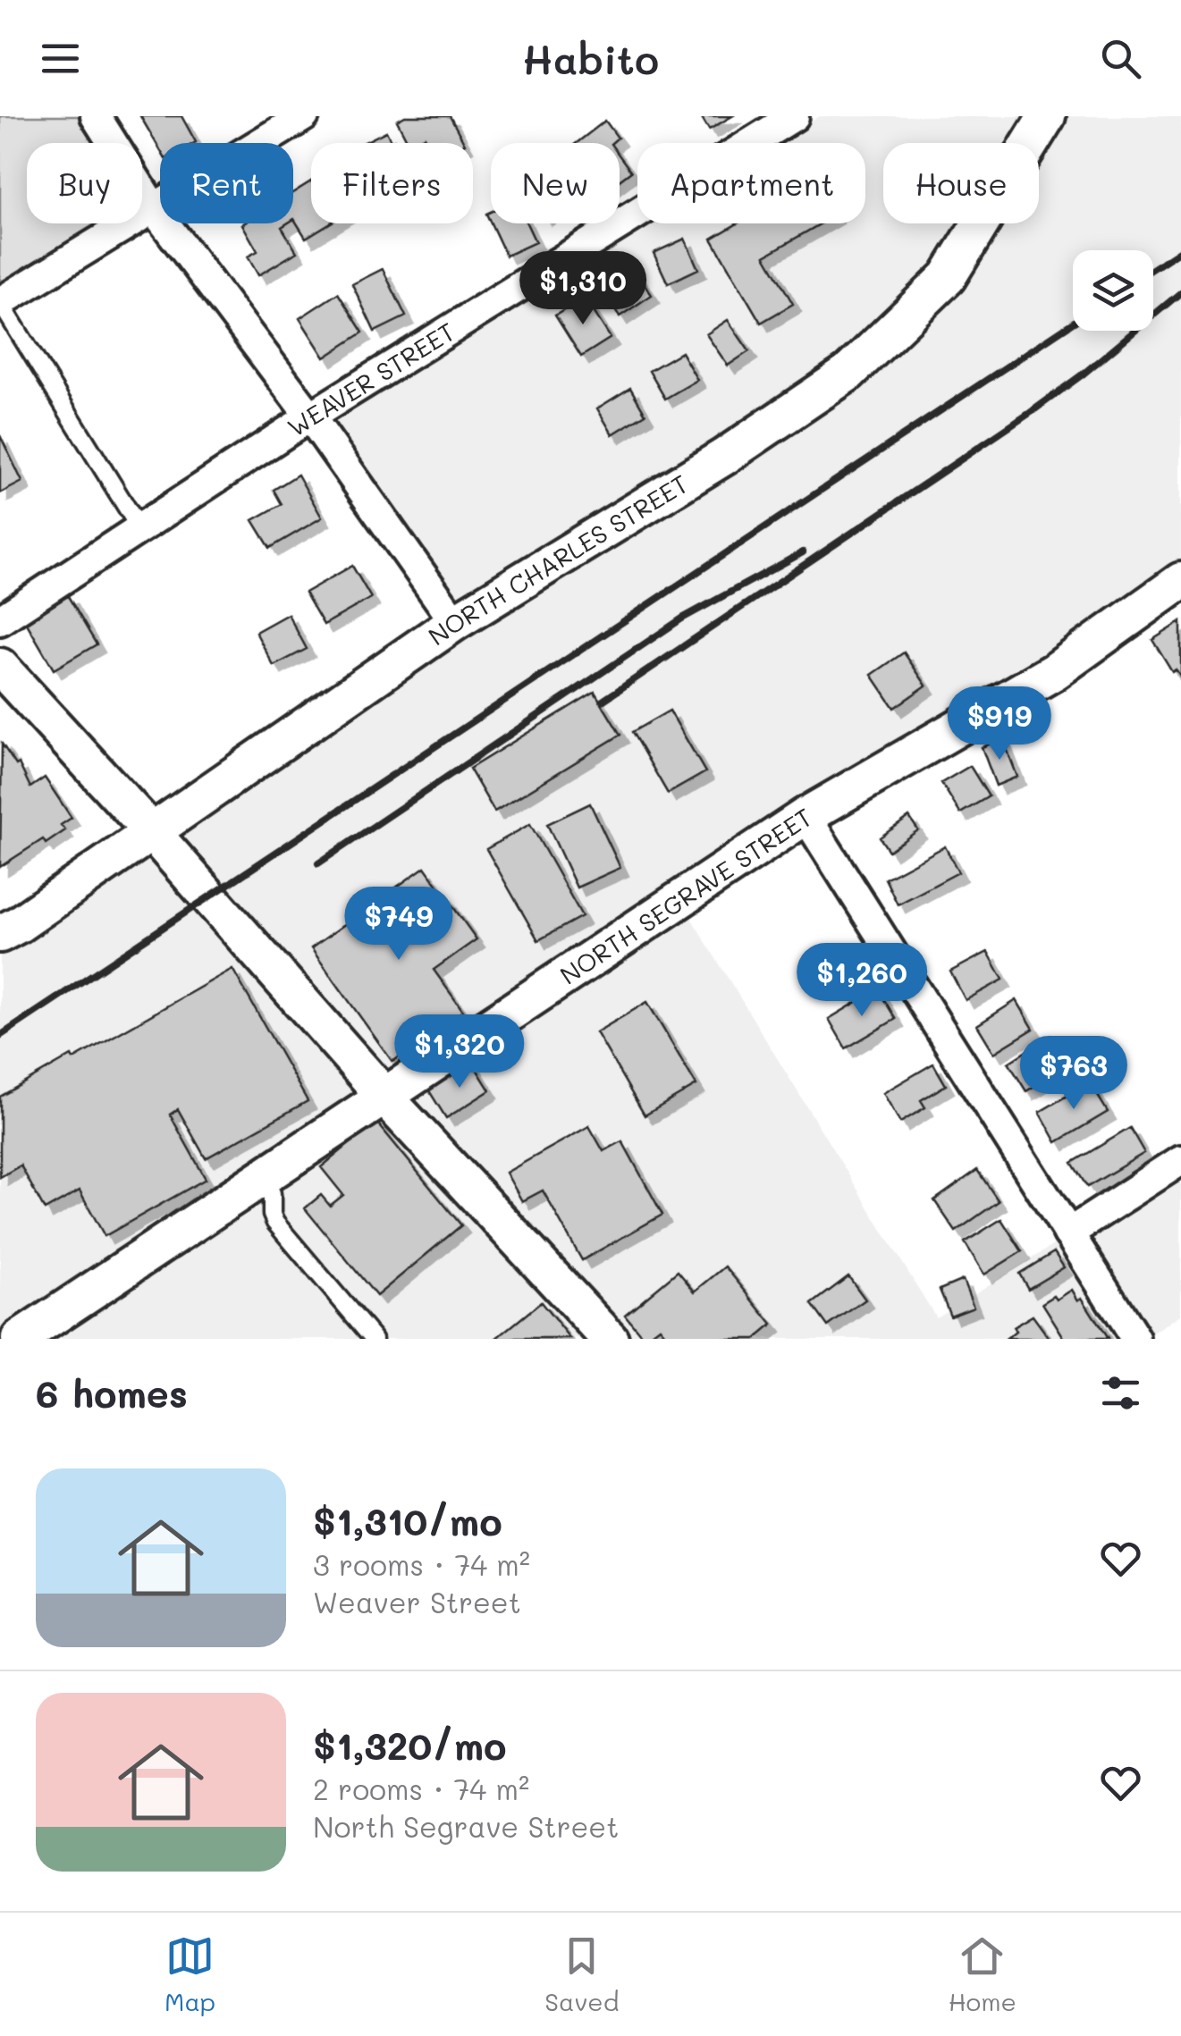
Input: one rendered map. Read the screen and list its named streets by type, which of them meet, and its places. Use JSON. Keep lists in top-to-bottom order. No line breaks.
{"streets":{"street":["WEAVER STREET","NORTH CHARLES STREET","NORTH SEGRAVE STREET"]},"page":{"header":"Habito","chip":["Buy","Rent","Filters","New","Apartment","House"],"price":["$1,310","$919","$749","$1,260","$1,320","$763"],"heading":"6 homes","list":[{"name":"$1,310/mo","note":"3 rooms · 74 m² · Weaver Street"},{"name":"$1,320/mo","note":"2 rooms · 74 m² · North Segrave Street"}],"tabs":["Map","Saved","Home"]}}
